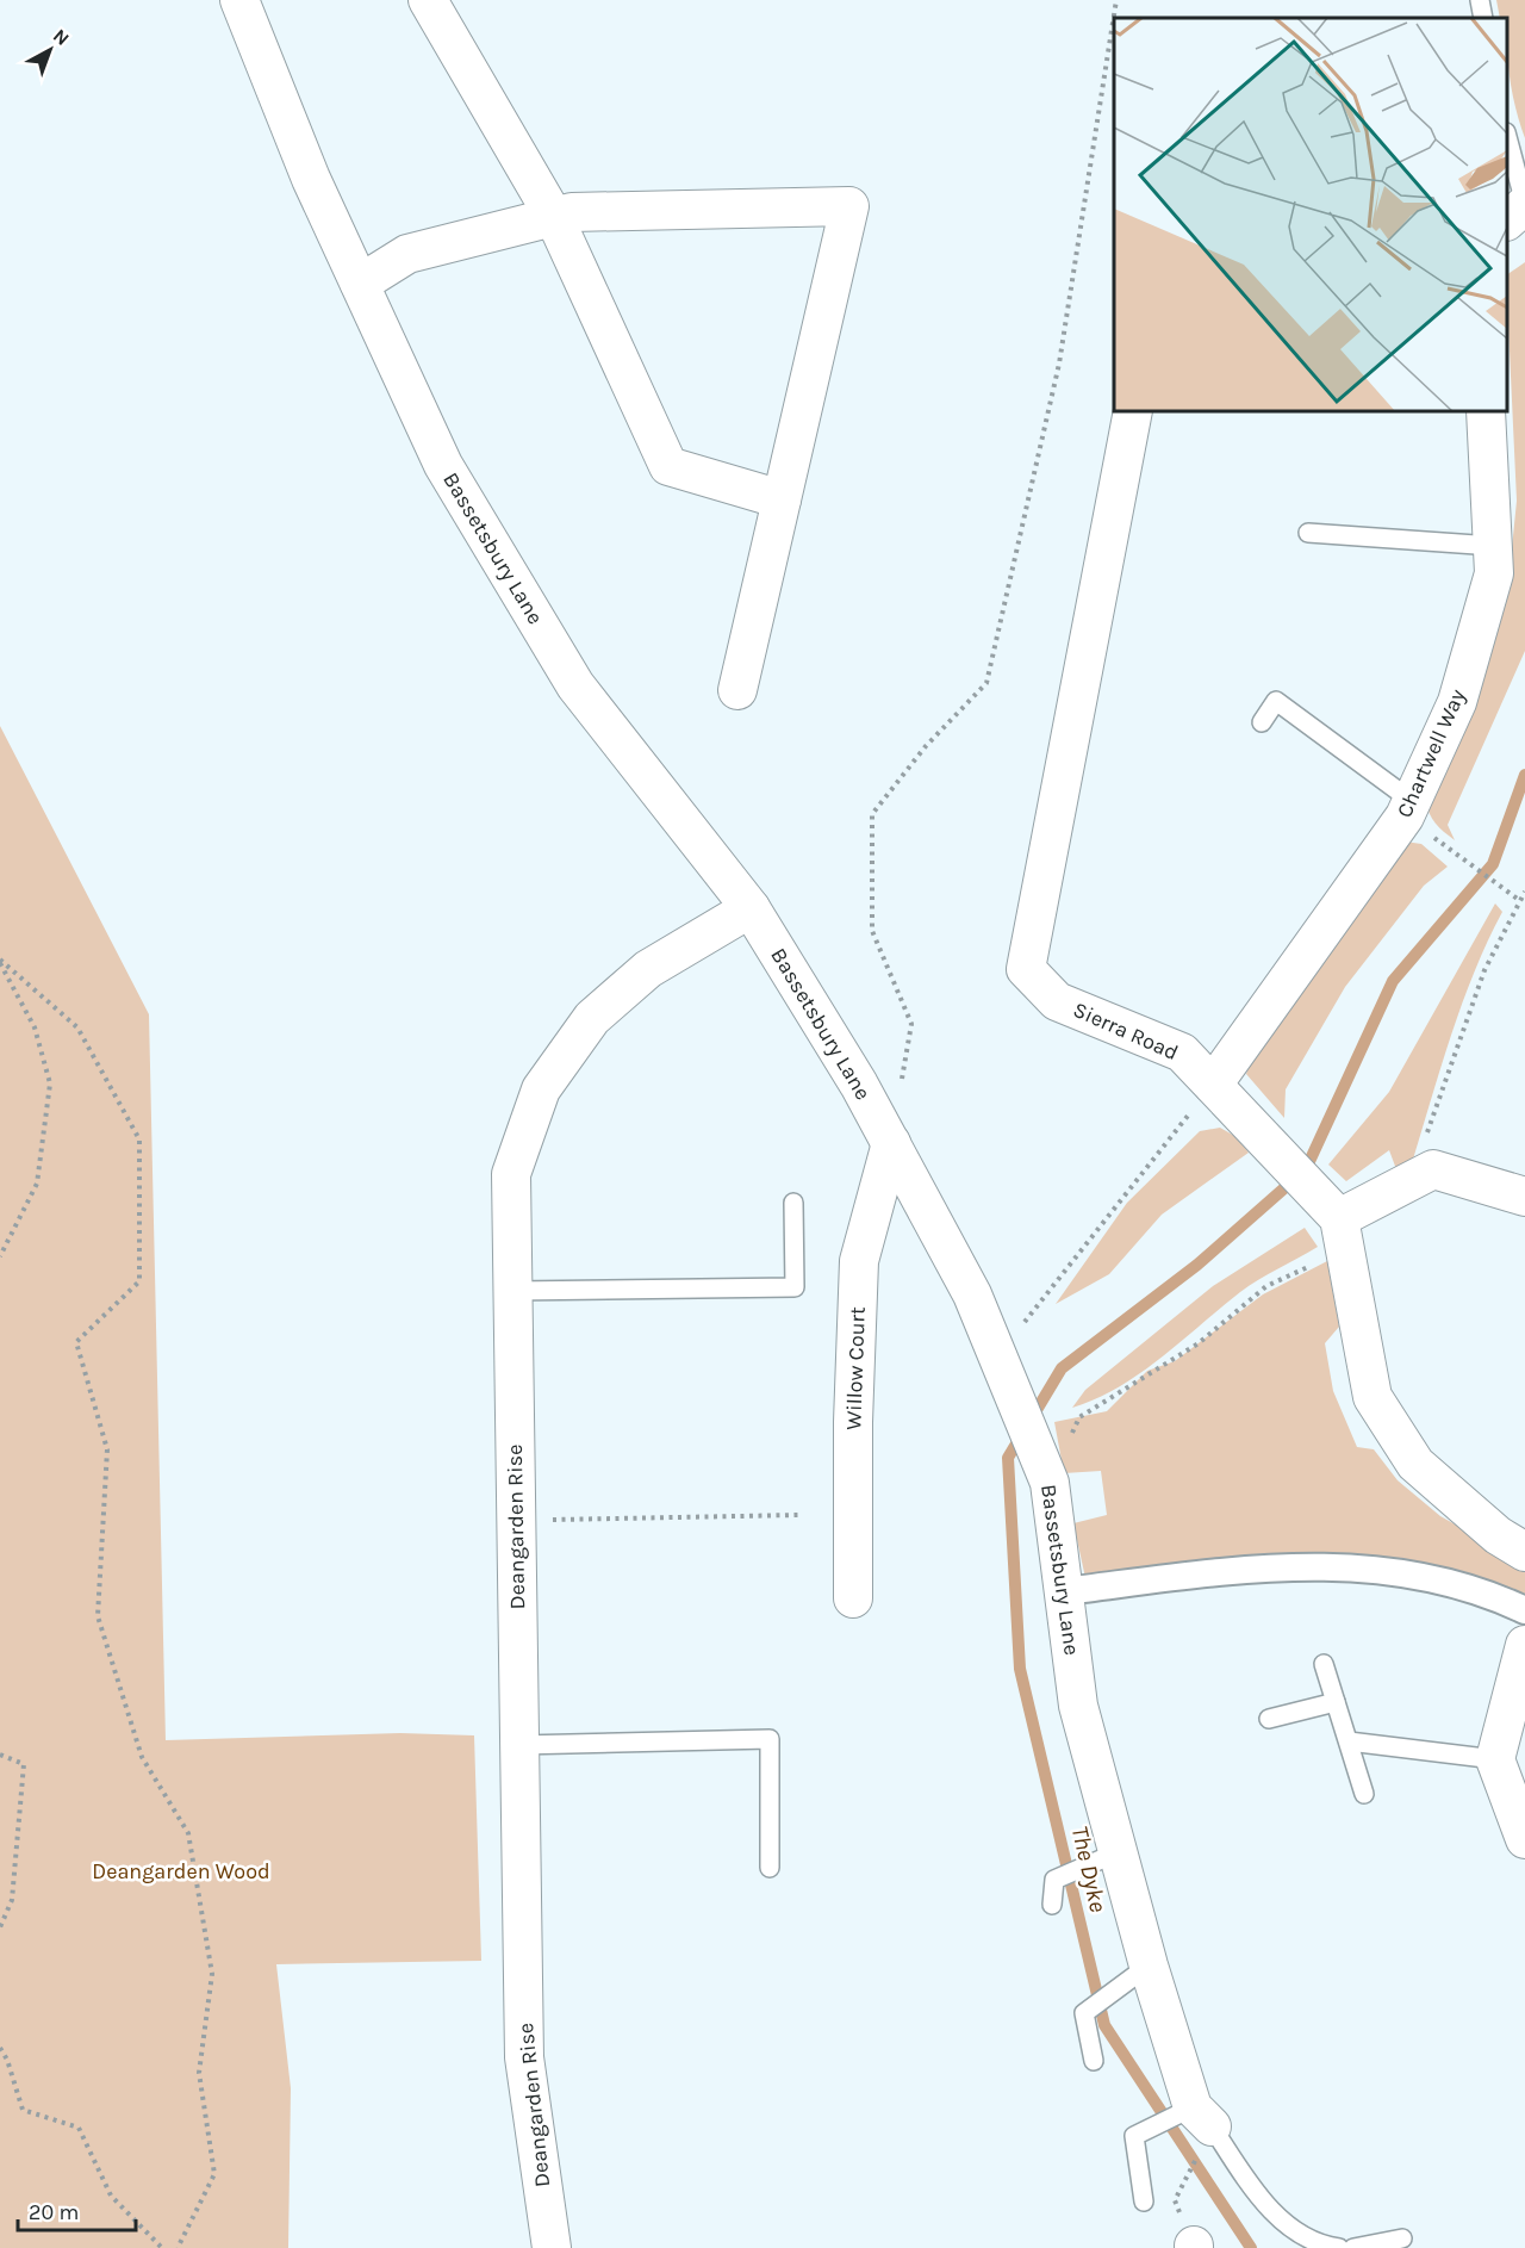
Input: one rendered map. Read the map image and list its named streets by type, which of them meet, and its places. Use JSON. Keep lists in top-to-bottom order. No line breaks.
{"streets":{"street":["Bassetsbury Lane","Chartwell Way","Sierra Road","Willow Court","Deangarden Rise"]},"crossings":[["Bassetsbury Lane","Willow Court"],["Bassetsbury Lane","Deangarden Rise"],["Chartwell Way","Sierra Road"]],"water":["The Dyke"],"parks":["Deangarden Wood"],"scale_bar":"20 m","north":"top right"}
